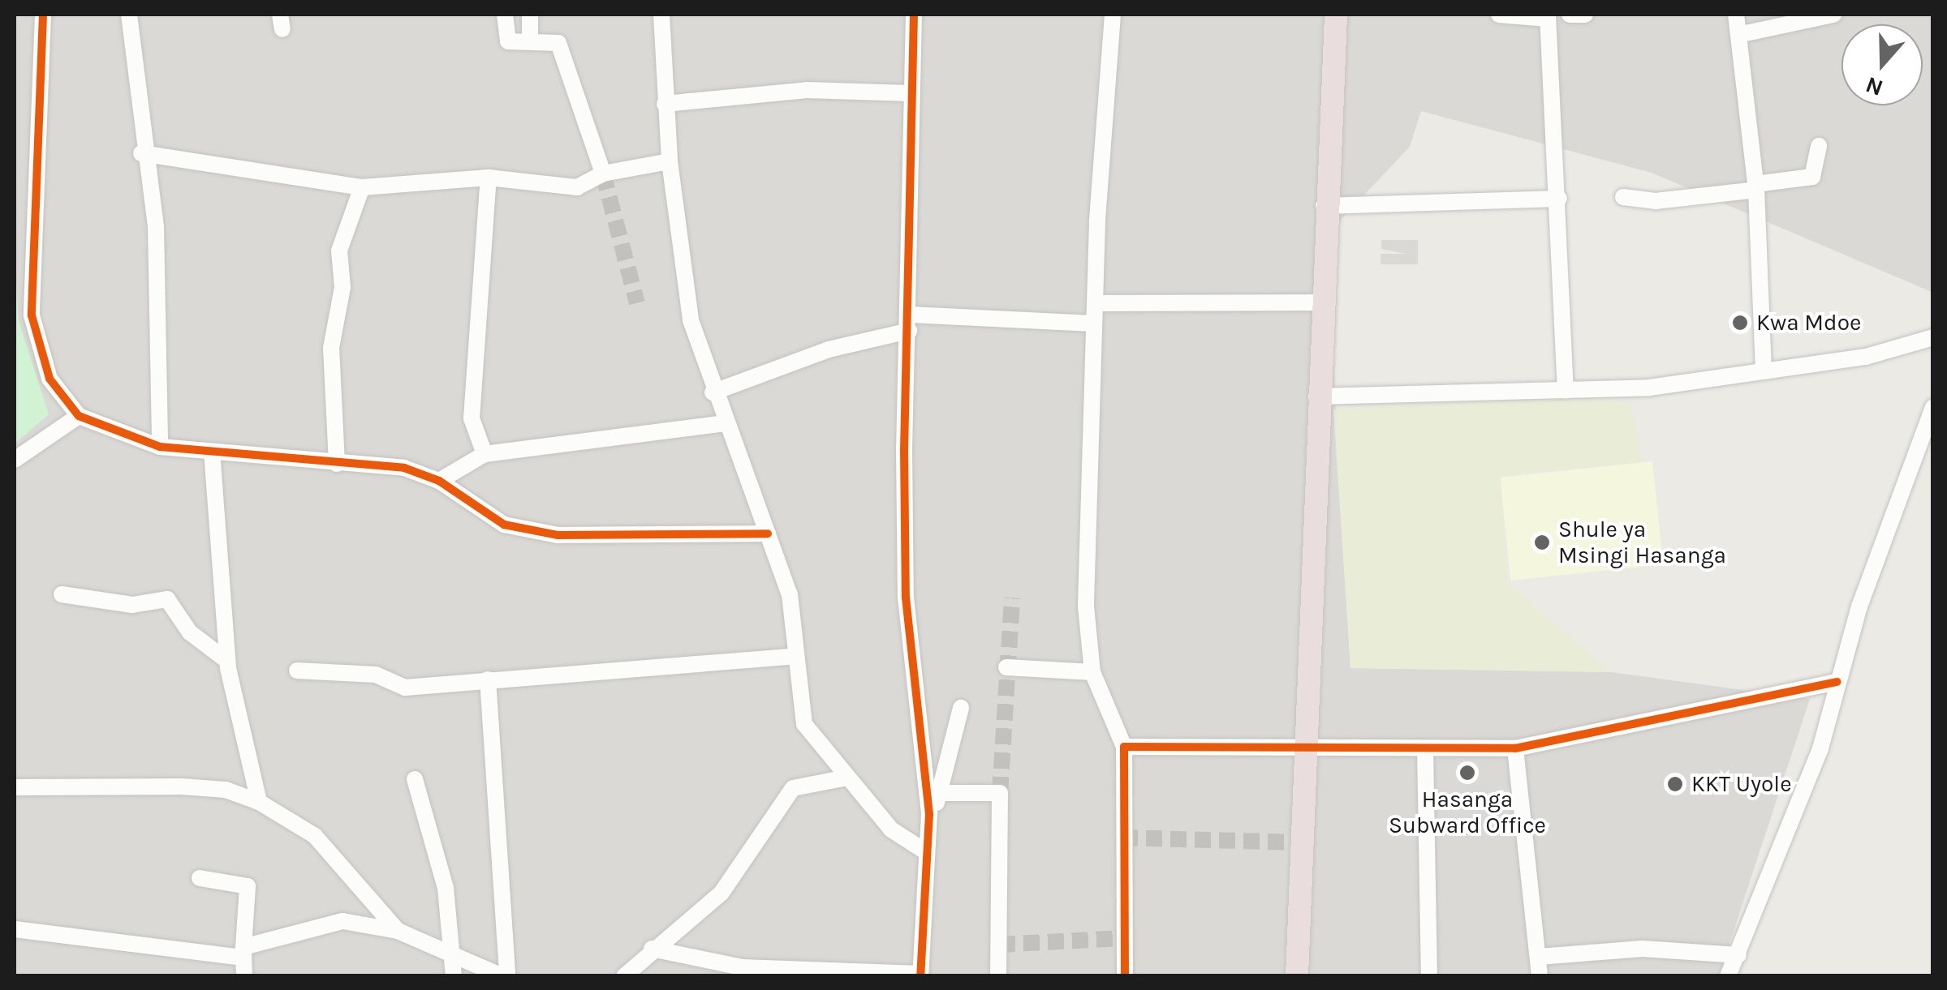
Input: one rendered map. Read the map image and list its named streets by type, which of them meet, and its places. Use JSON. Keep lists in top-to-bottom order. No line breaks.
{"places":["Kwa Mdoe","Shule ya Msingi Hasanga","Hasanga Subward Office","KKT Uyole"],"north":"bottom"}
